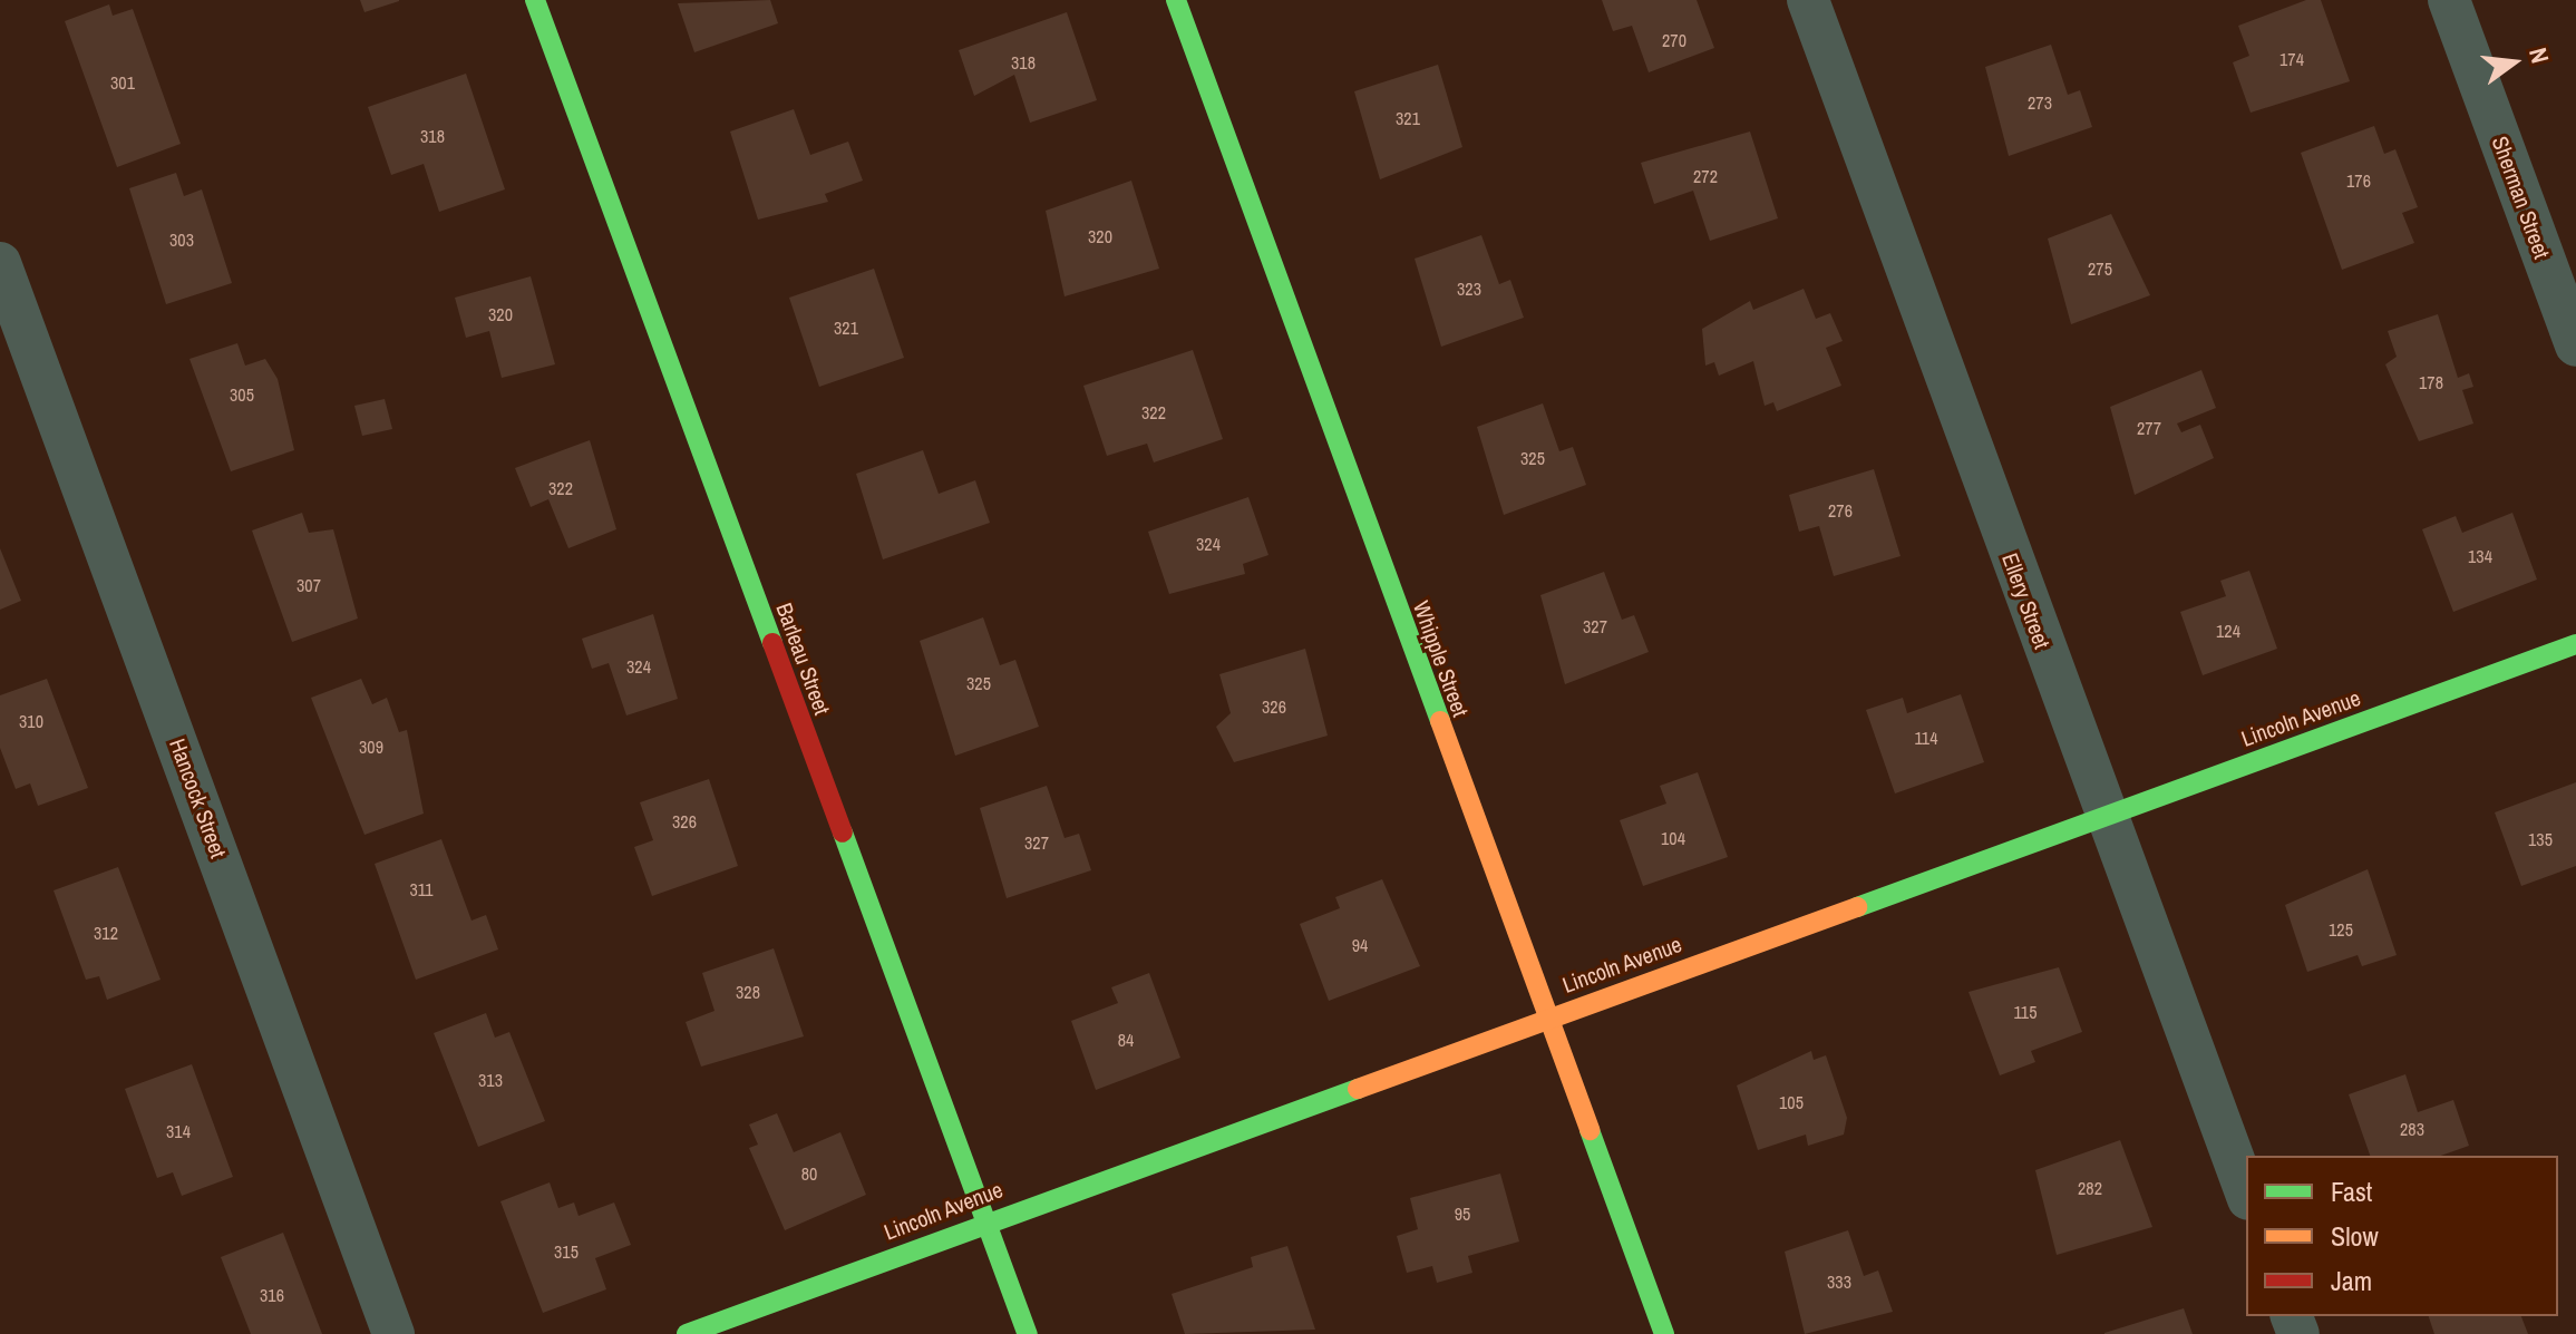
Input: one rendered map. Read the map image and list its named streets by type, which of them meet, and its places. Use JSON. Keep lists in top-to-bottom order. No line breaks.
{"streets":{"street":["Sherman Street","Ellery Street","Barleau Street","Whipple Street","Lincoln Avenue","Hancock Street"]},"crossings":[["Ellery Street","Lincoln Avenue"],["Barleau Street","Lincoln Avenue"],["Whipple Street","Lincoln Avenue"]],"house_numbers":["270","174","318","301","273","321","318","272","176","320","303","275","323","320","321","178","305","322","277","325","322","276","324","134","307","327","124","324","325","326","310","114","309","326","104","135","327","311","125","312","94","328","115","84","313","105","283","314","80","282","95","315","333","316"],"legend":["Fast","Slow","Jam"],"north":"right"}
